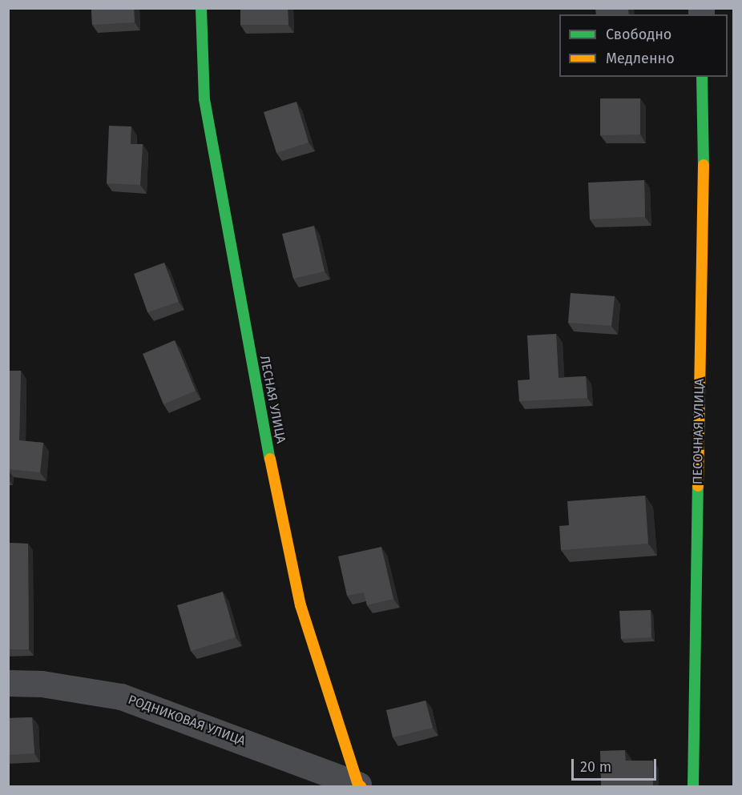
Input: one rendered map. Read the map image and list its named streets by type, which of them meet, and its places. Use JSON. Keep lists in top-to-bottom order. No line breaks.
{"streets":{"street":["ЛЕСНАЯ УЛИЦА","ПЕСОЧНАЯ УЛИЦА","РОДНИКОВАЯ УЛИЦА"]},"crossings":[["ЛЕСНАЯ УЛИЦА","РОДНИКОВАЯ УЛИЦА"]],"legend":["Свободно","Медленно"],"scale_bar":"20 m"}
